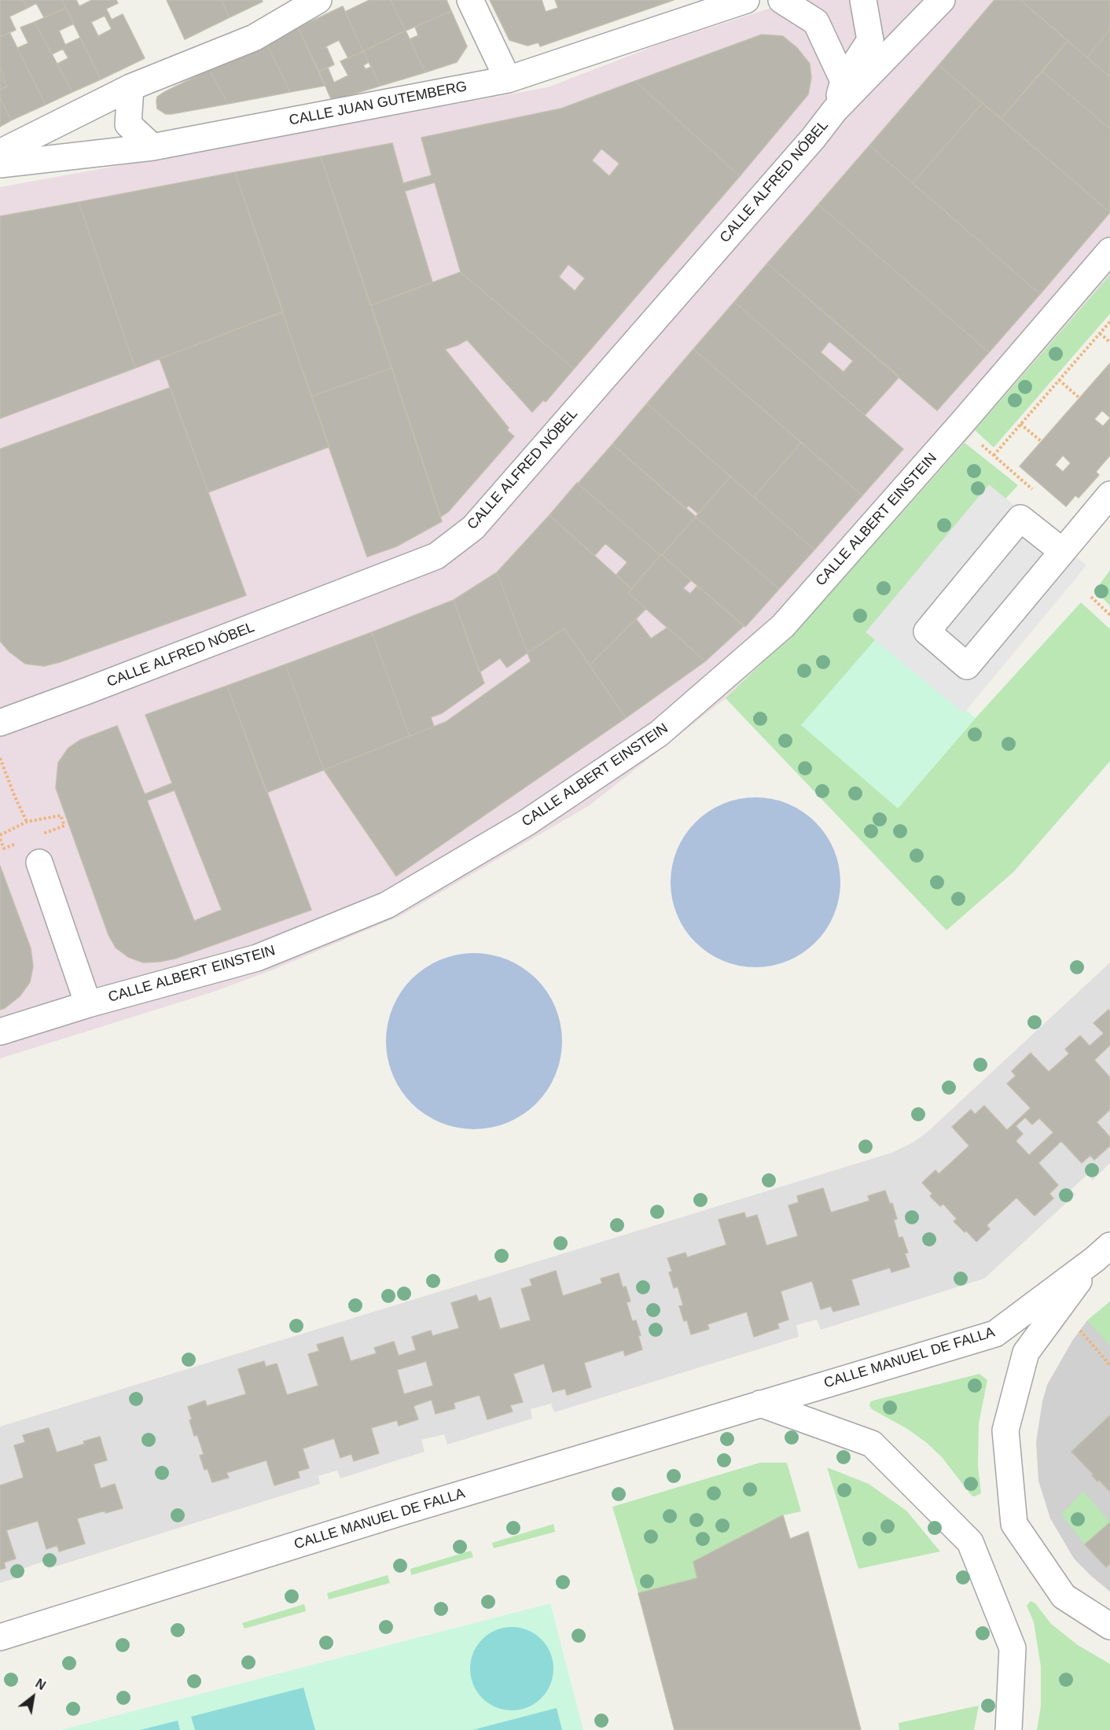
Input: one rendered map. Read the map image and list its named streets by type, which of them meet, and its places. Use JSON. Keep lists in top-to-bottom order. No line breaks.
{"streets":{"street":["CALLE JUAN GUTEMBERG","CALLE ALFRED NÓBEL","CALLE ALBERT EINSTEIN","CALLE MANUEL DE FALLA"]},"north":"top right"}
